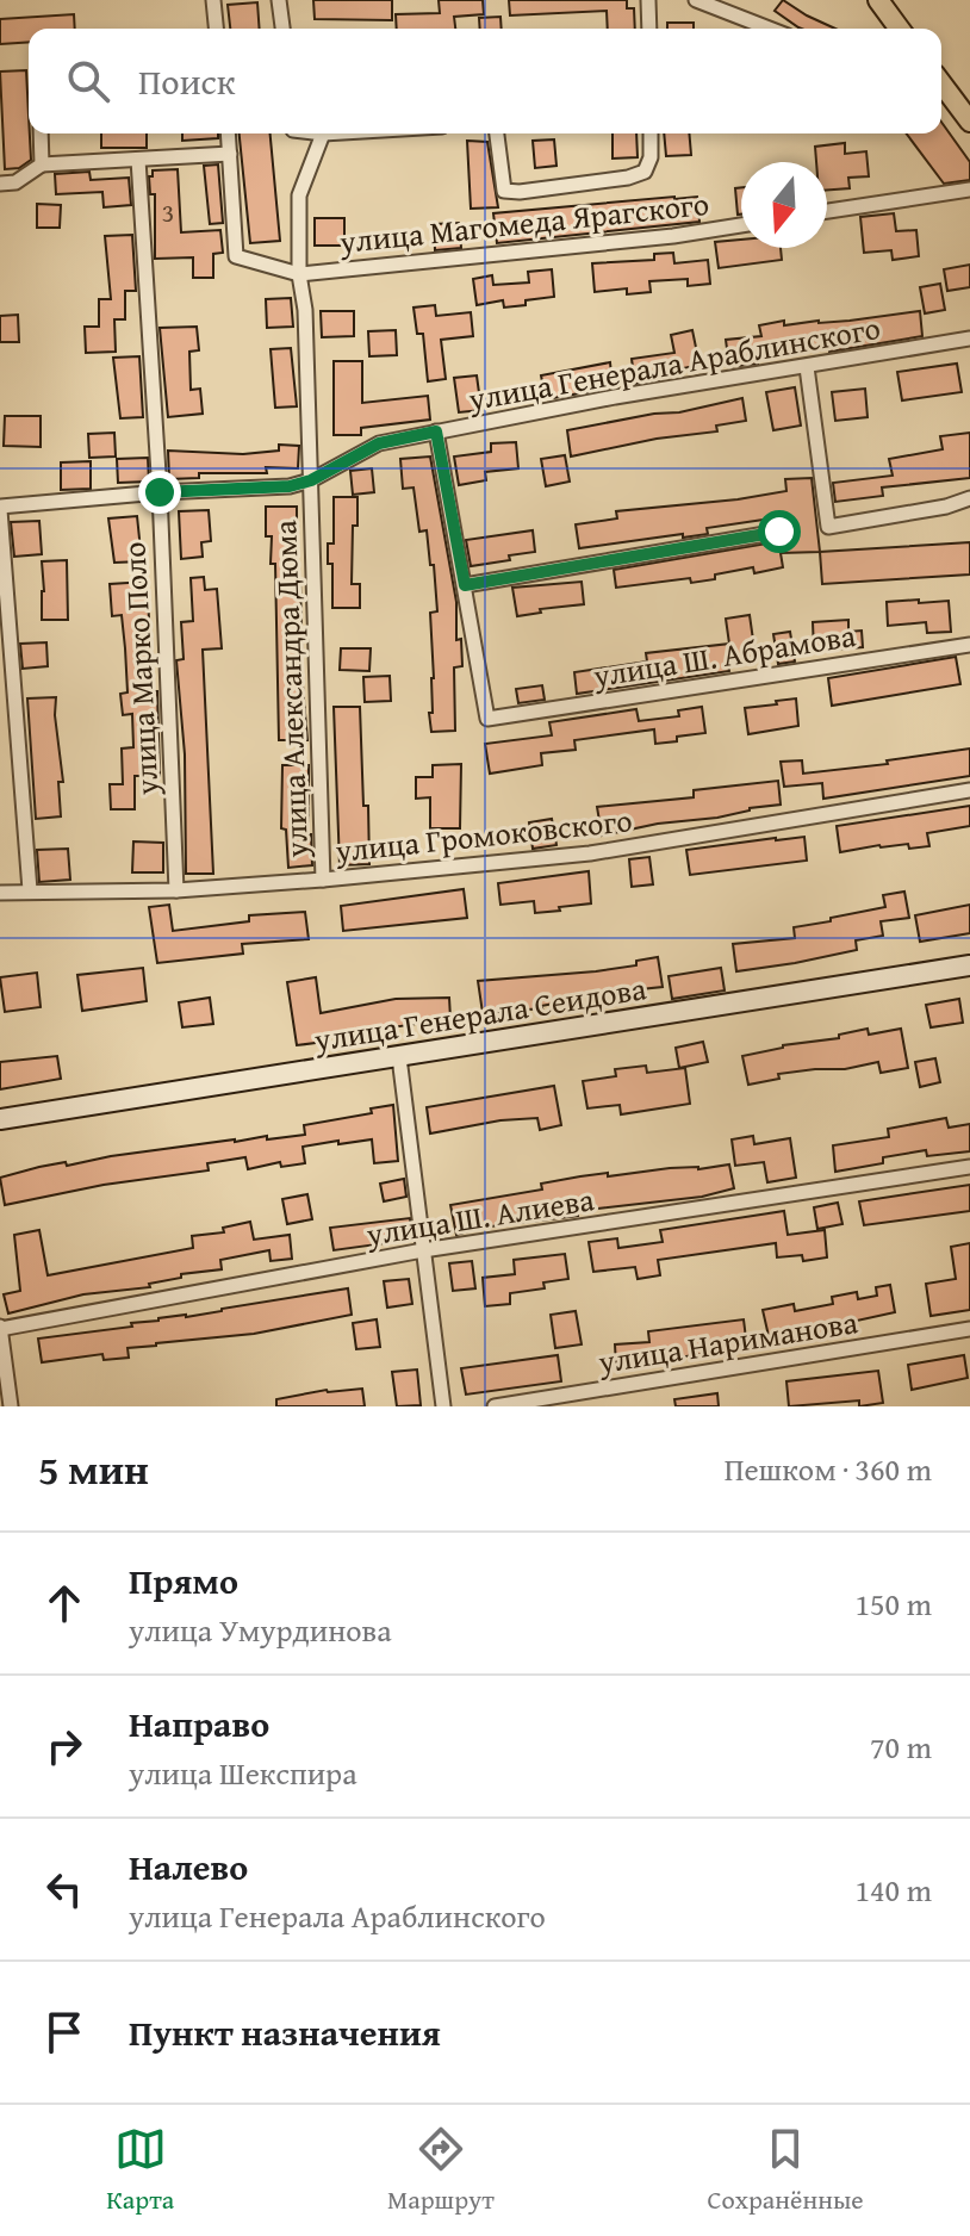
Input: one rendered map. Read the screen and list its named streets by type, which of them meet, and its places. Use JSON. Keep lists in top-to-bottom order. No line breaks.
{"streets":{"street":["улица Магомеда Ярагского","улица Генерала Араблинского","улица Ш. Абрамова","улица Марко Поло","улица Александра Дюма","улица Громоковского","улица Генерала Сеидова","улица Ш. Алиева","улица Нариманова"]},"crossings":[["улица Магомеда Ярагского","улица Александра Дюма"],["улица Генерала Араблинского","улица Марко Поло"],["улица Генерала Араблинского","улица Александра Дюма"],["улица Марко Поло","улица Громоковского"],["улица Александра Дюма","улица Громоковского"]],"house_numbers":["3"],"north":"bottom","page":{"search":"Поиск","heading":["5 мин","Пешком · 360 m"],"list":[["Прямо","улица Умурдинова","150 m"],["Направо","улица Шекспира","70 m"],["Налево","улица Генерала Араблинского","140 m"],"Пункт назначения"],"nav":["Карта","Маршрут","Сохранённые"]}}
